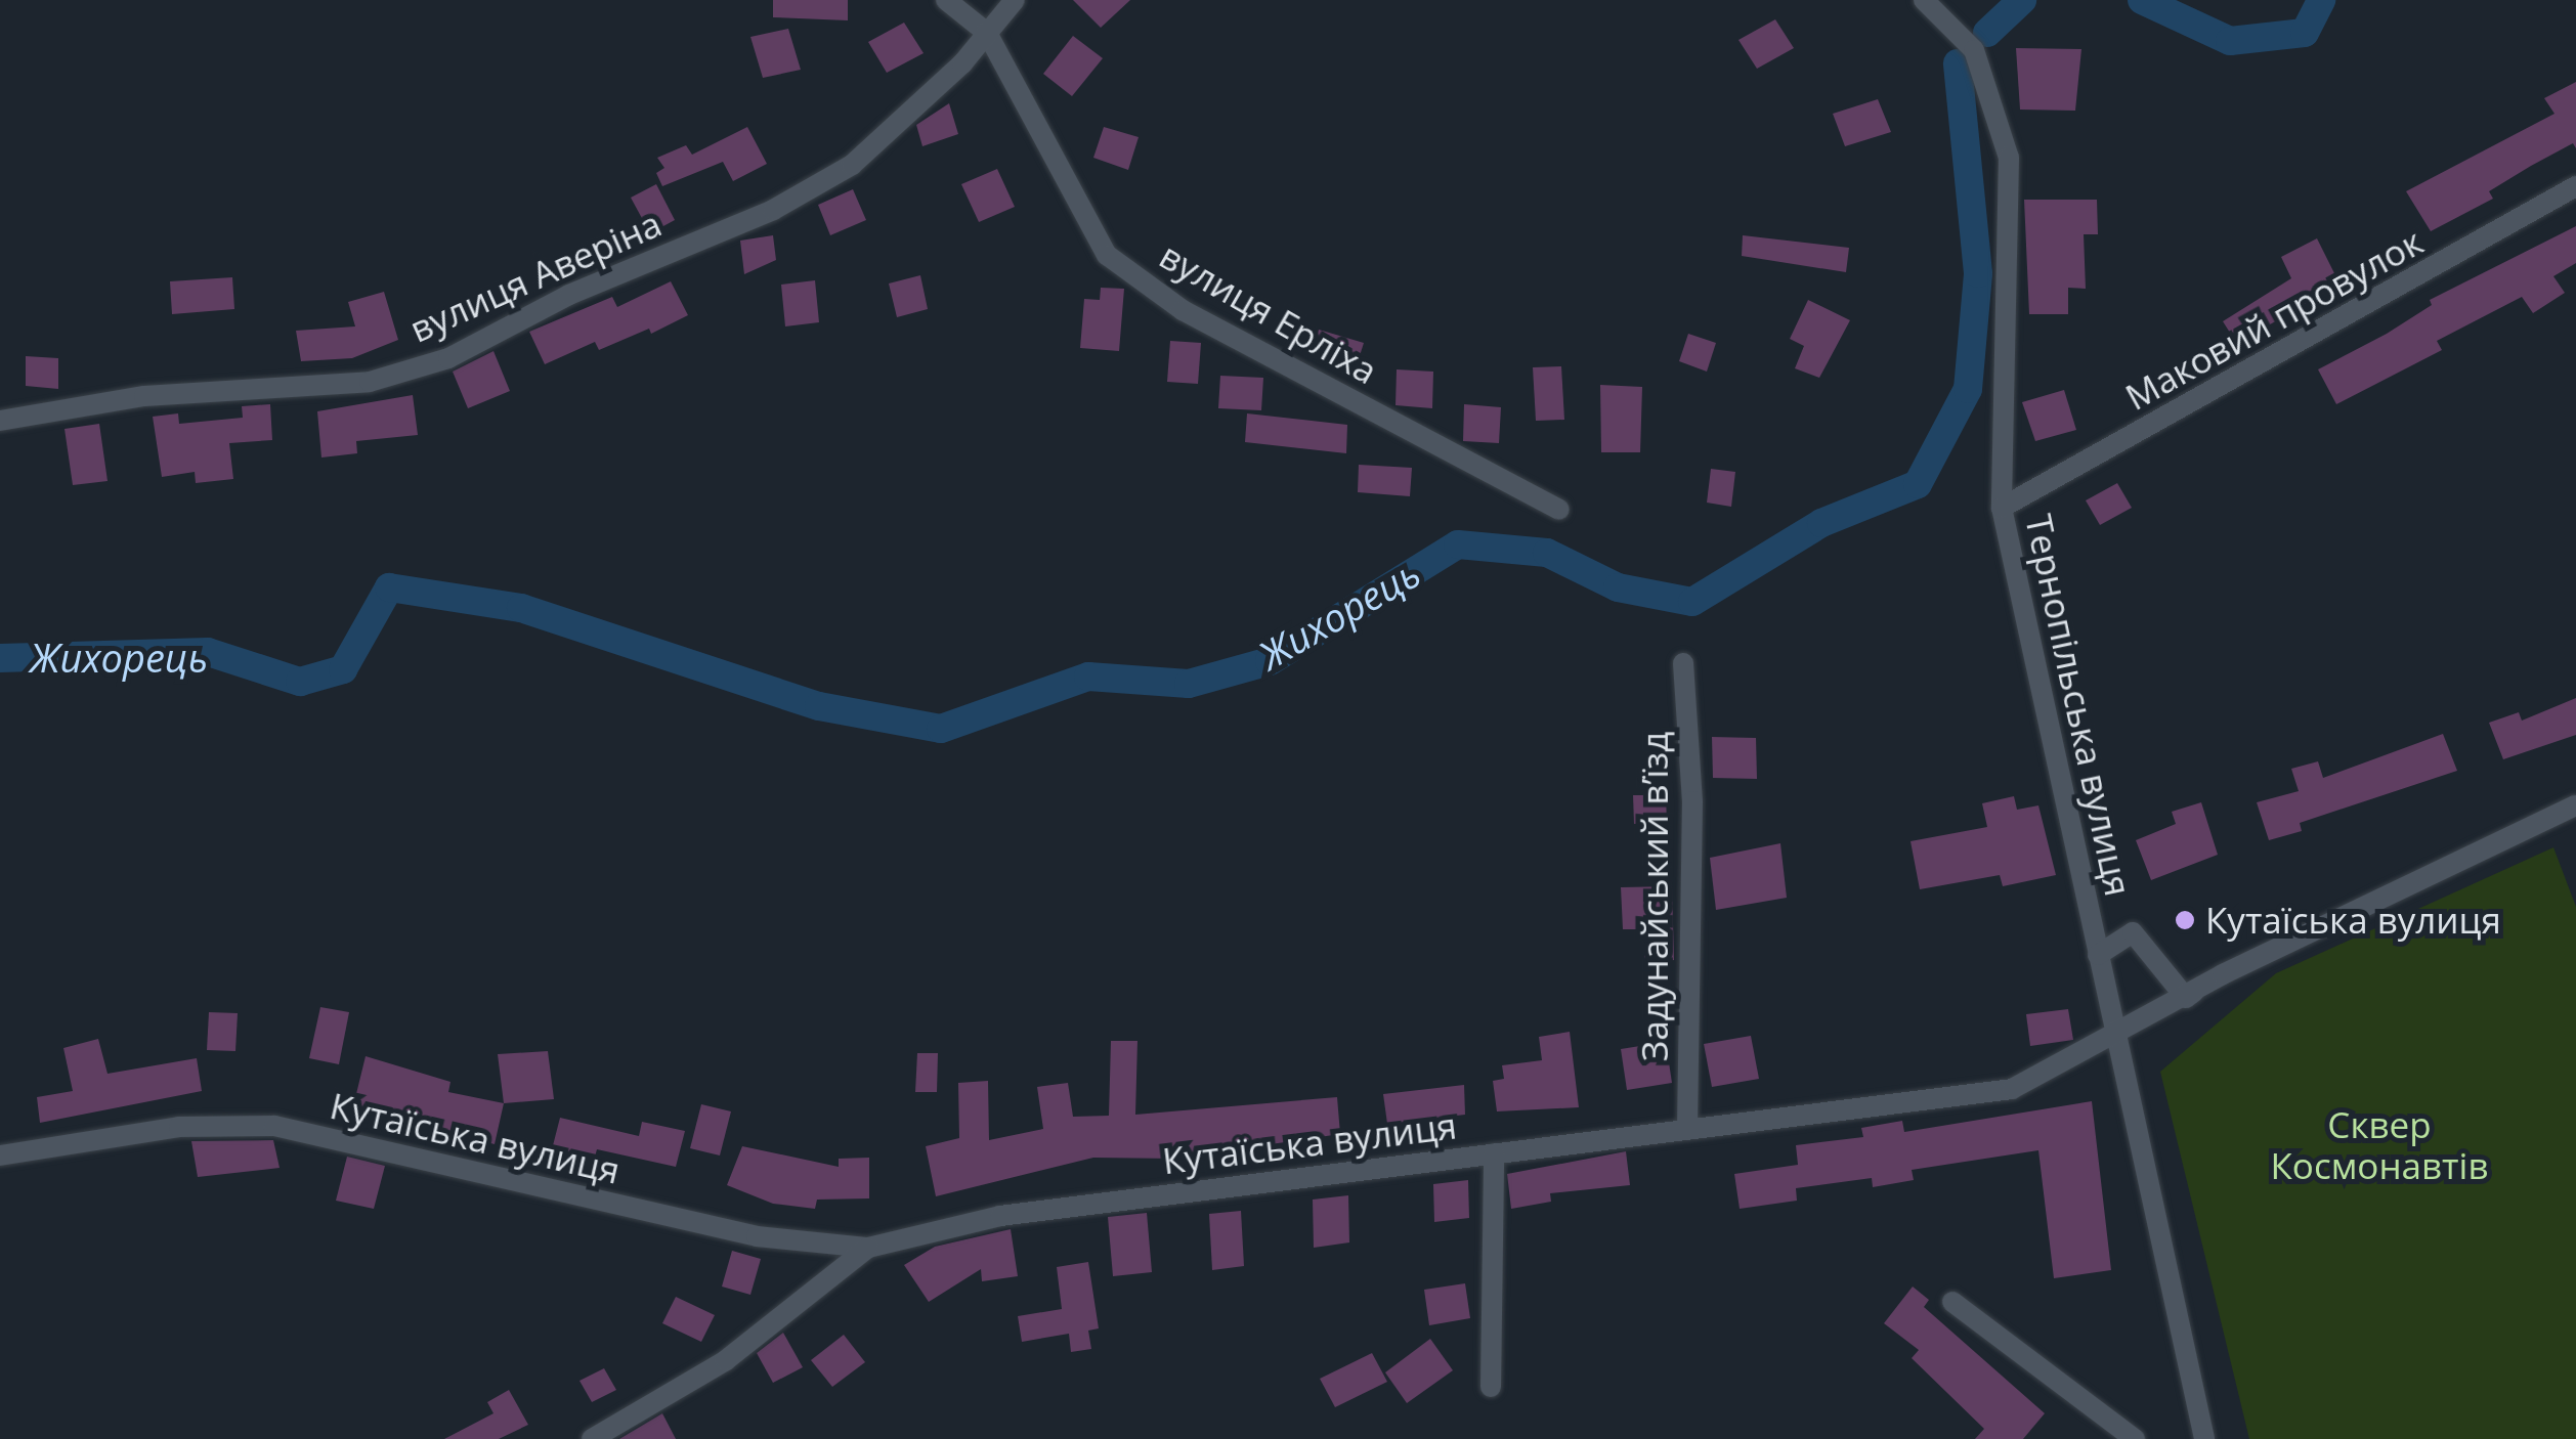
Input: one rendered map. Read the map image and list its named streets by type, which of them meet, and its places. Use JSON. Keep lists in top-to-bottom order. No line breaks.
{"streets":{"street":["вулиця Аверіна","вулиця Ерліха","Маковий провулок","Тернопільська вулиця","Задунайський в’їзд","Кутаїська вулиця"]},"crossings":[["вулиця Аверіна","вулиця Ерліха"],["Маковий провулок","Тернопільська вулиця"],["Тернопільська вулиця","Кутаїська вулиця"],["Задунайський в’їзд","Кутаїська вулиця"]],"water":["Жихорець"],"parks":["Сквер Космонавтів"],"places":["Кутаїська вулиця"]}
